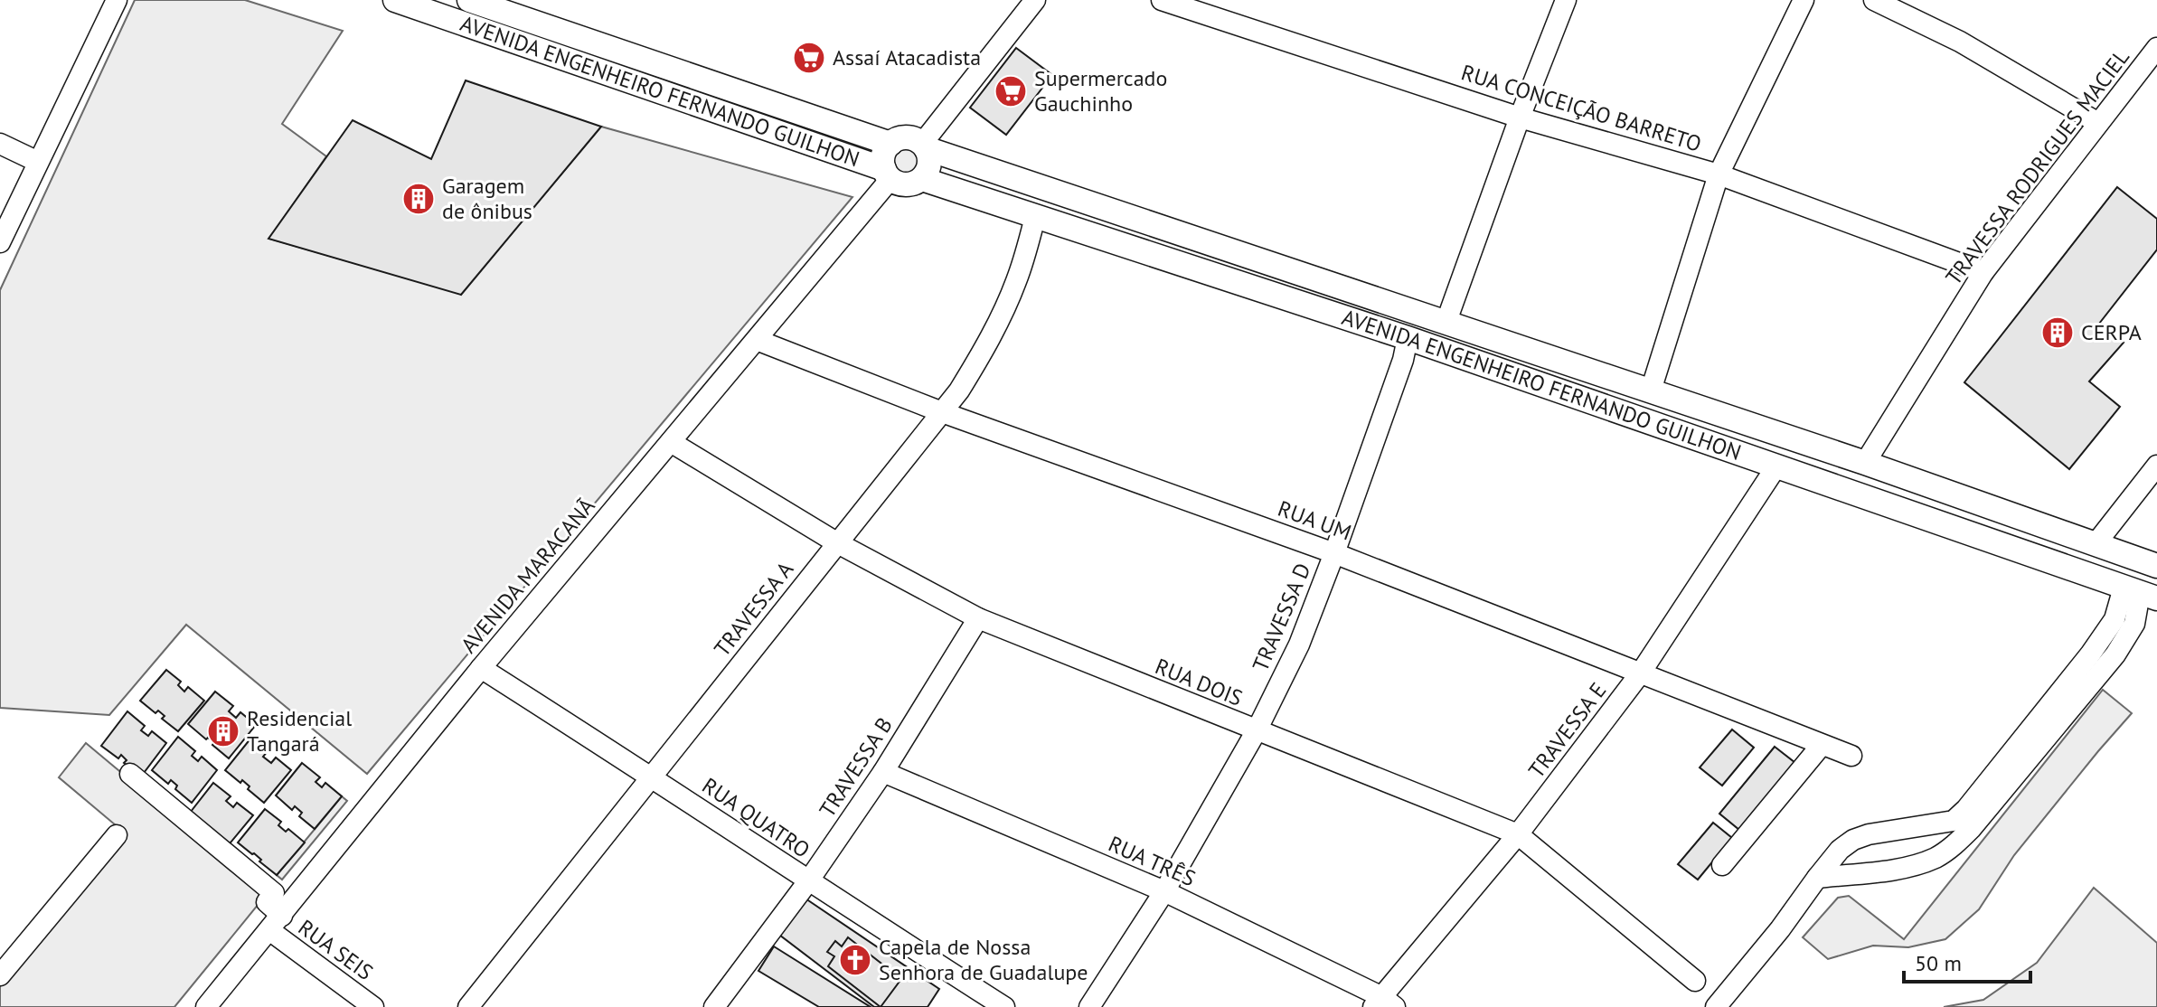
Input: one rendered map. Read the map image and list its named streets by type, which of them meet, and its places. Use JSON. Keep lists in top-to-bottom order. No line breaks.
{"streets":{"main road":["AVENIDA ENGENHEIRO FERNANDO GUILHON"],"street":["RUA CONCEIÇÃO BARRETO","TRAVESSA RODRIGUES MACIEL","RUA UM","AVENIDA MARACANÃ","TRAVESSA A","TRAVESSA D","RUA DOIS","TRAVESSA E","TRAVESSA B","RUA QUATRO","RUA TRÊS","RUA SEIS"]},"crossings":[["AVENIDA ENGENHEIRO FERNANDO GUILHON","TRAVESSA RODRIGUES MACIEL"],["AVENIDA ENGENHEIRO FERNANDO GUILHON","AVENIDA MARACANÃ"],["AVENIDA ENGENHEIRO FERNANDO GUILHON","TRAVESSA A"],["AVENIDA ENGENHEIRO FERNANDO GUILHON","TRAVESSA D"],["AVENIDA ENGENHEIRO FERNANDO GUILHON","TRAVESSA E"],["RUA CONCEIÇÃO BARRETO","TRAVESSA RODRIGUES MACIEL"],["RUA UM","AVENIDA MARACANÃ"],["RUA UM","TRAVESSA A"],["RUA UM","TRAVESSA D"],["RUA UM","TRAVESSA E"],["AVENIDA MARACANÃ","RUA DOIS"],["AVENIDA MARACANÃ","RUA QUATRO"],["AVENIDA MARACANÃ","RUA SEIS"],["TRAVESSA A","RUA DOIS"],["TRAVESSA A","RUA QUATRO"],["TRAVESSA D","RUA DOIS"],["TRAVESSA D","RUA TRÊS"],["RUA DOIS","TRAVESSA E"],["RUA DOIS","TRAVESSA B"],["TRAVESSA E","RUA TRÊS"],["TRAVESSA B","RUA QUATRO"],["TRAVESSA B","RUA TRÊS"]],"places":{"supermarket":["Assaí Atacadista","Supermercado Gauchinho"],"building":["Garagem de ônibus","CERPA","Residencial Tangará"],"church":["Capela de Nossa Senhora de Guadalupe"]},"scale_bar":"50 m"}
